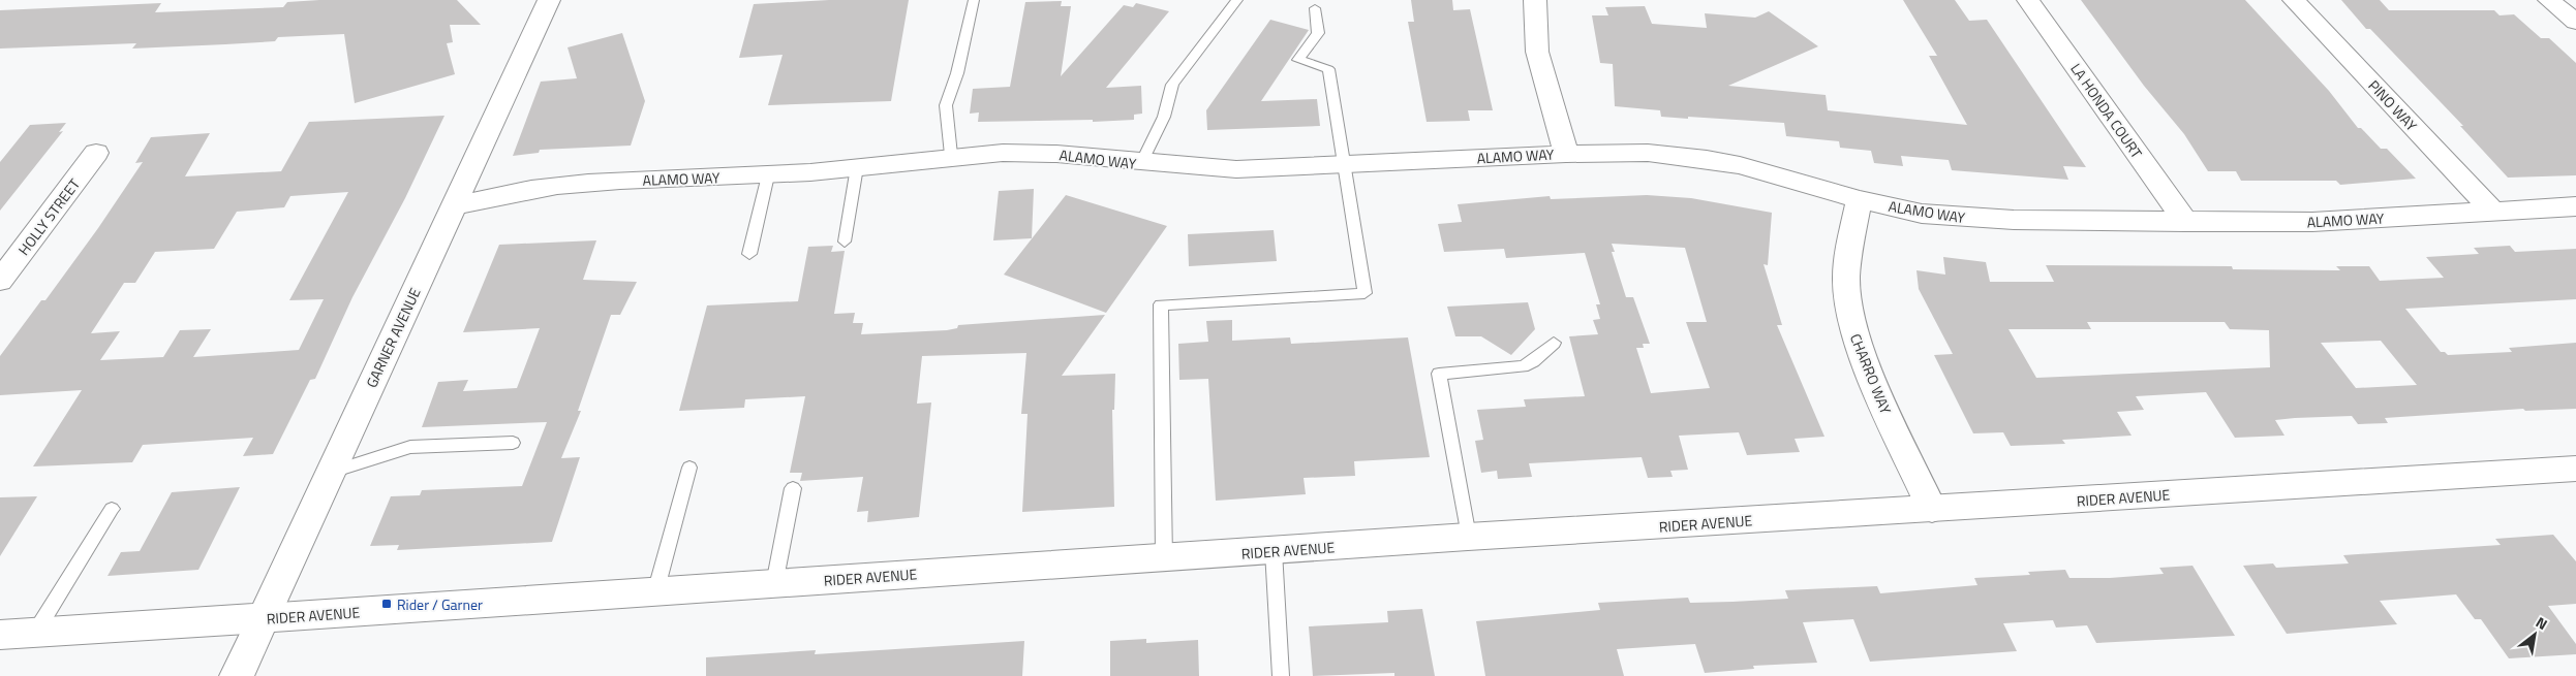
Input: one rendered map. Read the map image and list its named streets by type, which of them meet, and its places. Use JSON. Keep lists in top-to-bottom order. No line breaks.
{"streets":{"street":["PINO WAY","LA HONDA COURT","ALAMO WAY","HOLLY STREET","GARNER AVENUE","CHARRO WAY","RIDER AVENUE"]},"crossings":[["PINO WAY","ALAMO WAY"],["LA HONDA COURT","ALAMO WAY"],["ALAMO WAY","GARNER AVENUE"],["ALAMO WAY","CHARRO WAY"],["GARNER AVENUE","RIDER AVENUE"],["CHARRO WAY","RIDER AVENUE"]],"places":{"transit":["Rider / Garner"]},"north":"top right"}
